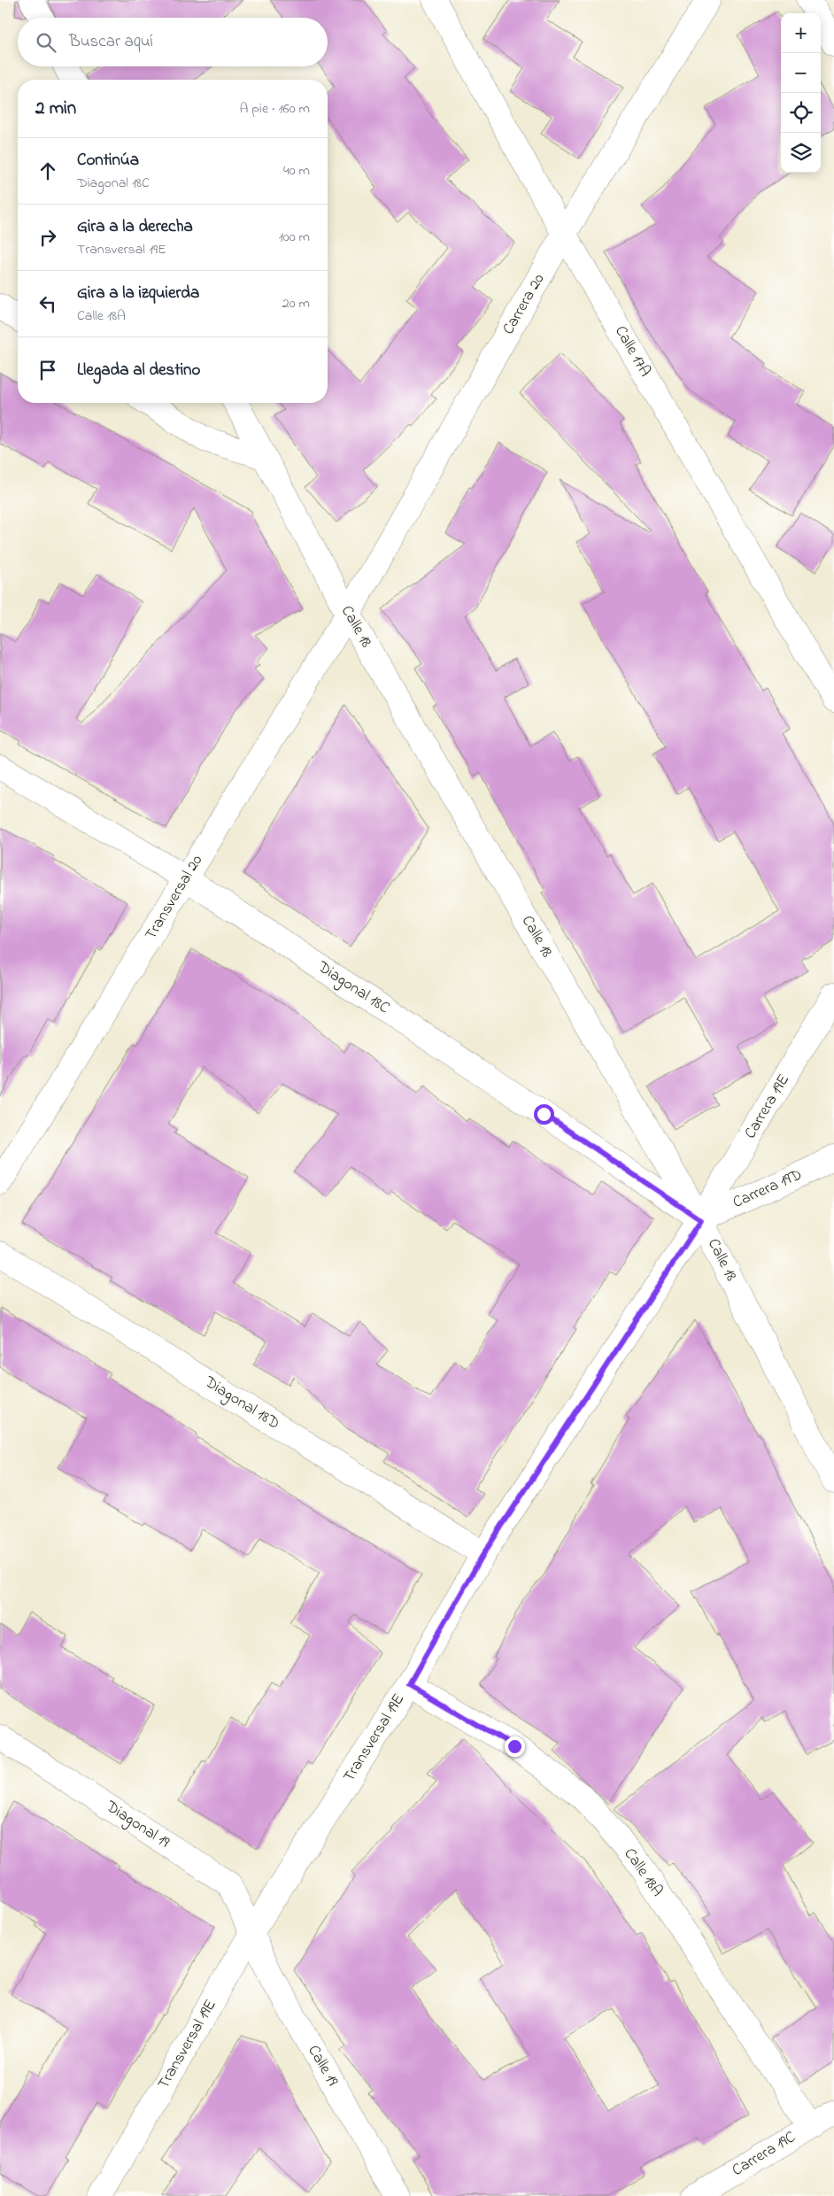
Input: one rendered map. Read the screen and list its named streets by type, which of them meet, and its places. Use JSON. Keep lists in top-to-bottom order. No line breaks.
{"streets":{"street":["Carrera 20","Calle 17A","Calle 18","Transversal 20","Diagonal 18C","Carrera 19E","Carrera 19D","Diagonal 18D","Transversal 19E","Diagonal 19","Calle 18A","Calle 19","Carrera 19C"]},"crossings":[["Carrera 20","Calle 17A"],["Carrera 20","Calle 18"],["Carrera 20","Transversal 20"],["Calle 18","Transversal 20"],["Calle 18","Diagonal 18C"],["Calle 18","Carrera 19E"],["Calle 18","Carrera 19D"],["Calle 18","Transversal 19E"],["Transversal 20","Diagonal 18C"],["Diagonal 18C","Carrera 19E"],["Diagonal 18C","Carrera 19D"],["Diagonal 18C","Transversal 19E"],["Carrera 19E","Carrera 19D"],["Carrera 19E","Transversal 19E"],["Carrera 19D","Transversal 19E"],["Diagonal 18D","Transversal 19E"],["Transversal 19E","Diagonal 19"],["Transversal 19E","Calle 18A"],["Transversal 19E","Calle 19"],["Diagonal 19","Calle 19"],["Calle 18A","Carrera 19C"]],"page":{"map_buttons":["+","−"],"search":"Buscar aquí","heading":["2 min","A pie · 160 m"],"list":[["Continúa","Diagonal 18C","40 m"],["Gira a la derecha","Transversal 19E","100 m"],["Gira a la izquierda","Calle 18A","20 m"],"Llegada al destino"]}}
